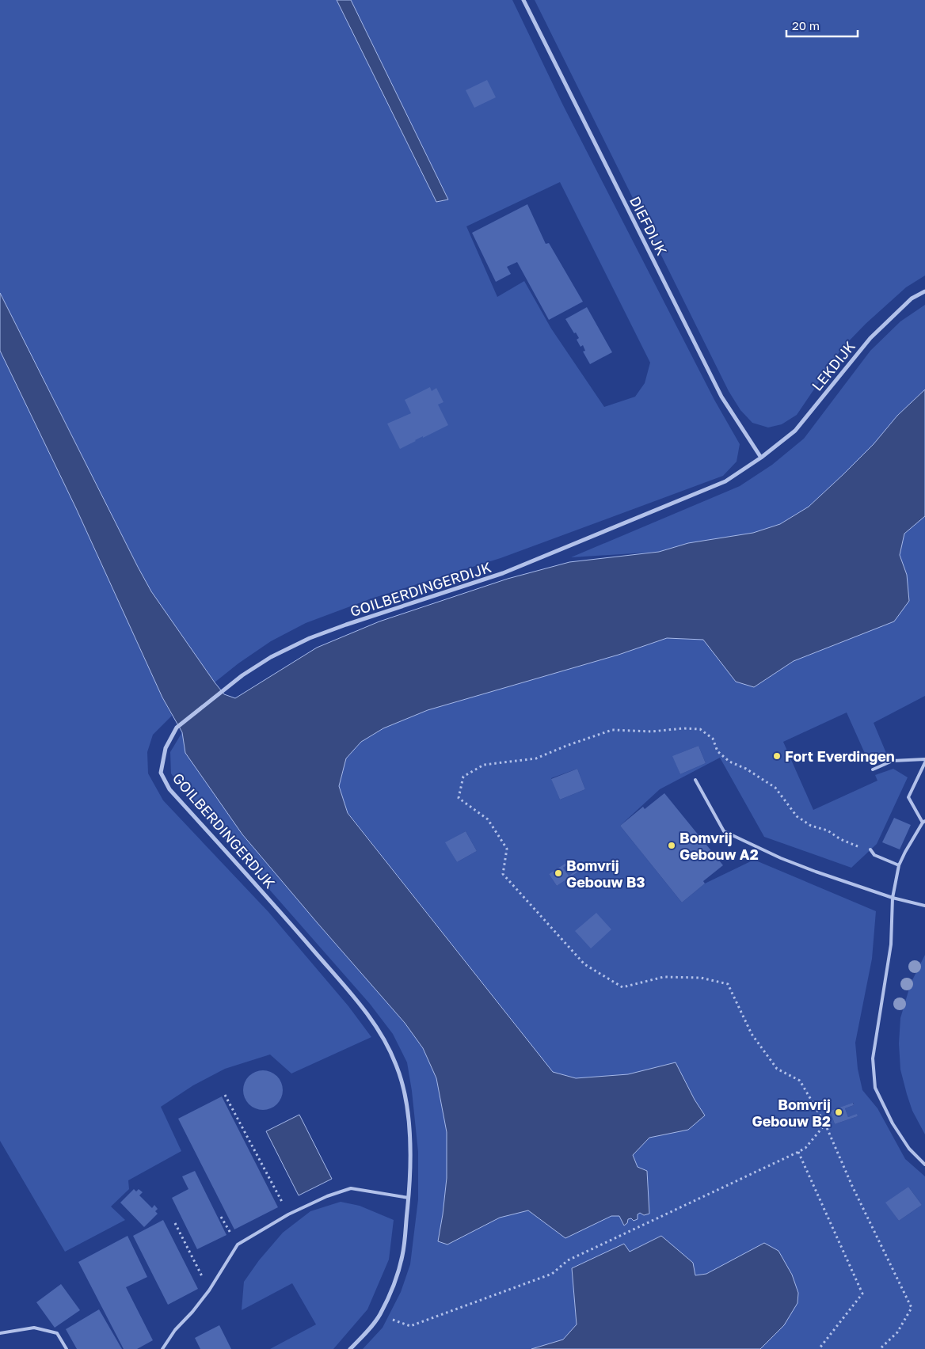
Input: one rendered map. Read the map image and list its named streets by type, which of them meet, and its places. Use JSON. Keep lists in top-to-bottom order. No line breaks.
{"streets":{"street":["DIEFDIJK","LEKDIJK","GOILBERDINGERDIJK"]},"crossings":[["DIEFDIJK","LEKDIJK"],["DIEFDIJK","GOILBERDINGERDIJK"],["LEKDIJK","GOILBERDINGERDIJK"]],"places":["Fort Everdingen","Bomvrij Gebouw A2","Bomvrij Gebouw B3","Bomvrij Gebouw B2"],"scale_bar":"20 m"}
